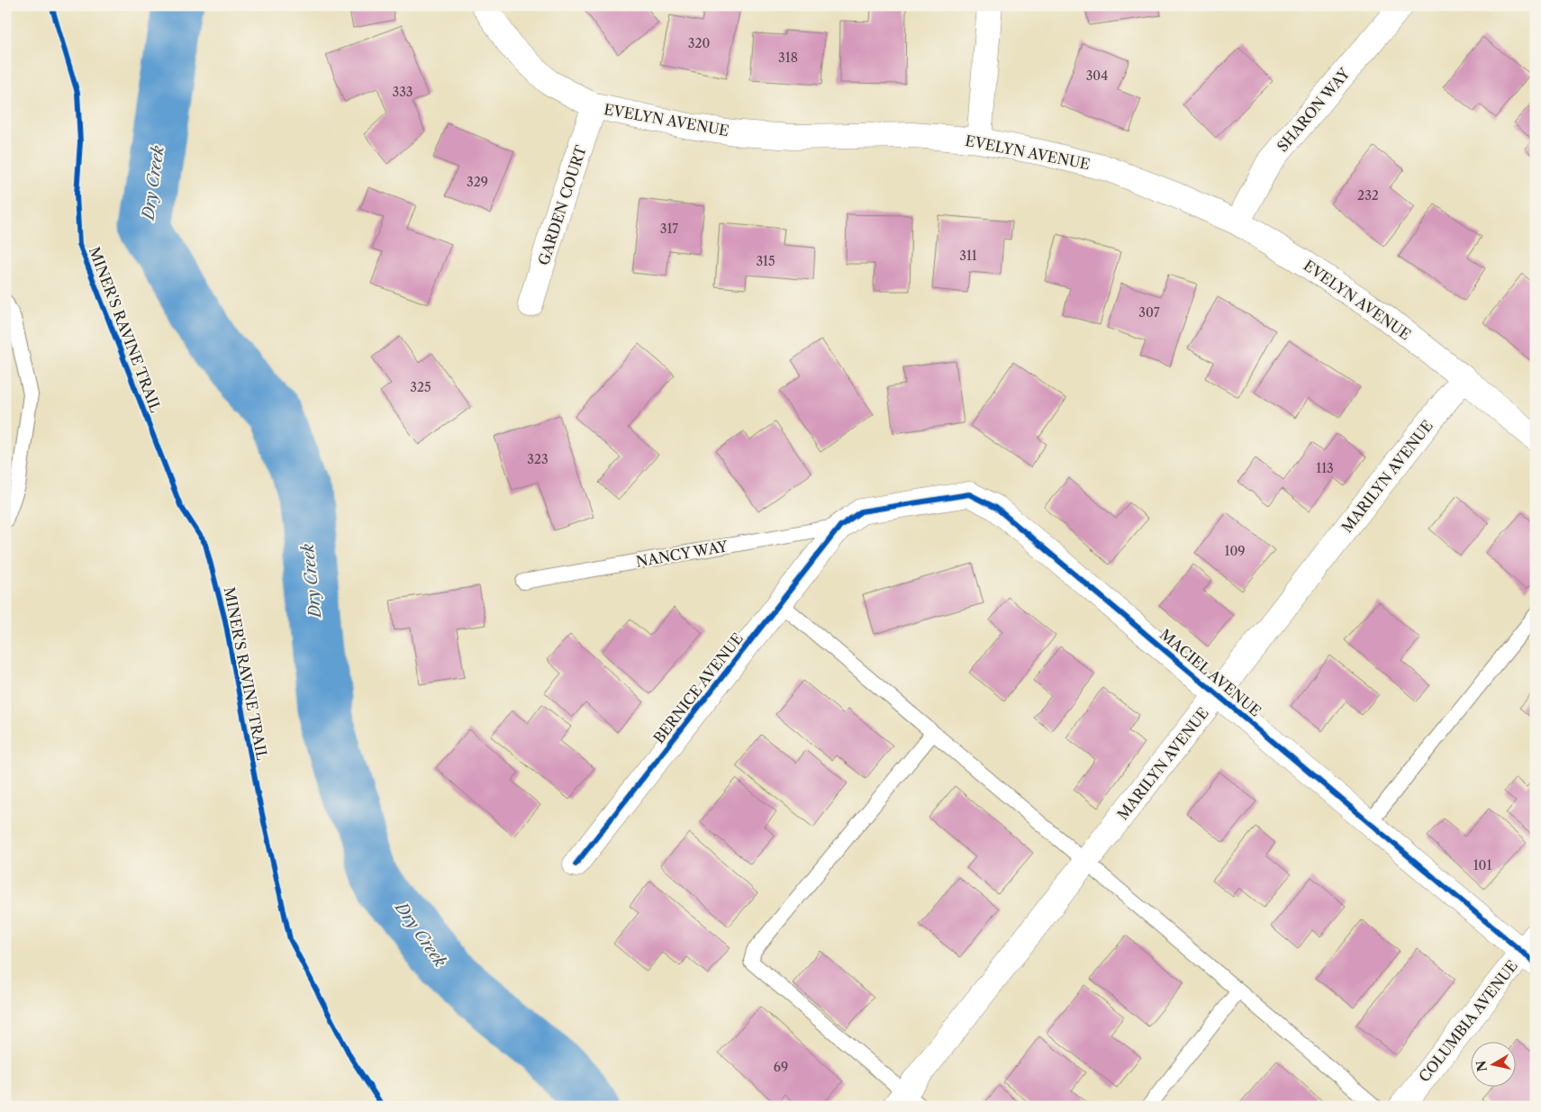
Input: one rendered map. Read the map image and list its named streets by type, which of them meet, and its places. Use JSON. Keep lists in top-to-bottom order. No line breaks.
{"streets":{"street":["SHARON WAY","EVELYN AVENUE","GARDEN COURT","MARILYN AVENUE","MACIEL AVENUE","BERNICE AVENUE","COLUMBIA AVENUE"],"lane":["NANCY WAY"],"cycle path":["MINER'S RAVINE TRAIL"]},"crossings":[["SHARON WAY","EVELYN AVENUE"],["EVELYN AVENUE","GARDEN COURT"],["EVELYN AVENUE","MARILYN AVENUE"],["MARILYN AVENUE","MACIEL AVENUE"],["NANCY WAY","MACIEL AVENUE"],["NANCY WAY","BERNICE AVENUE"],["MACIEL AVENUE","BERNICE AVENUE"],["MACIEL AVENUE","COLUMBIA AVENUE"]],"water":["Dry Creek"],"house_numbers":["320","318","304","333","329","232","317","311","315","307","325","323","113","109","101","69"],"north":"left"}
